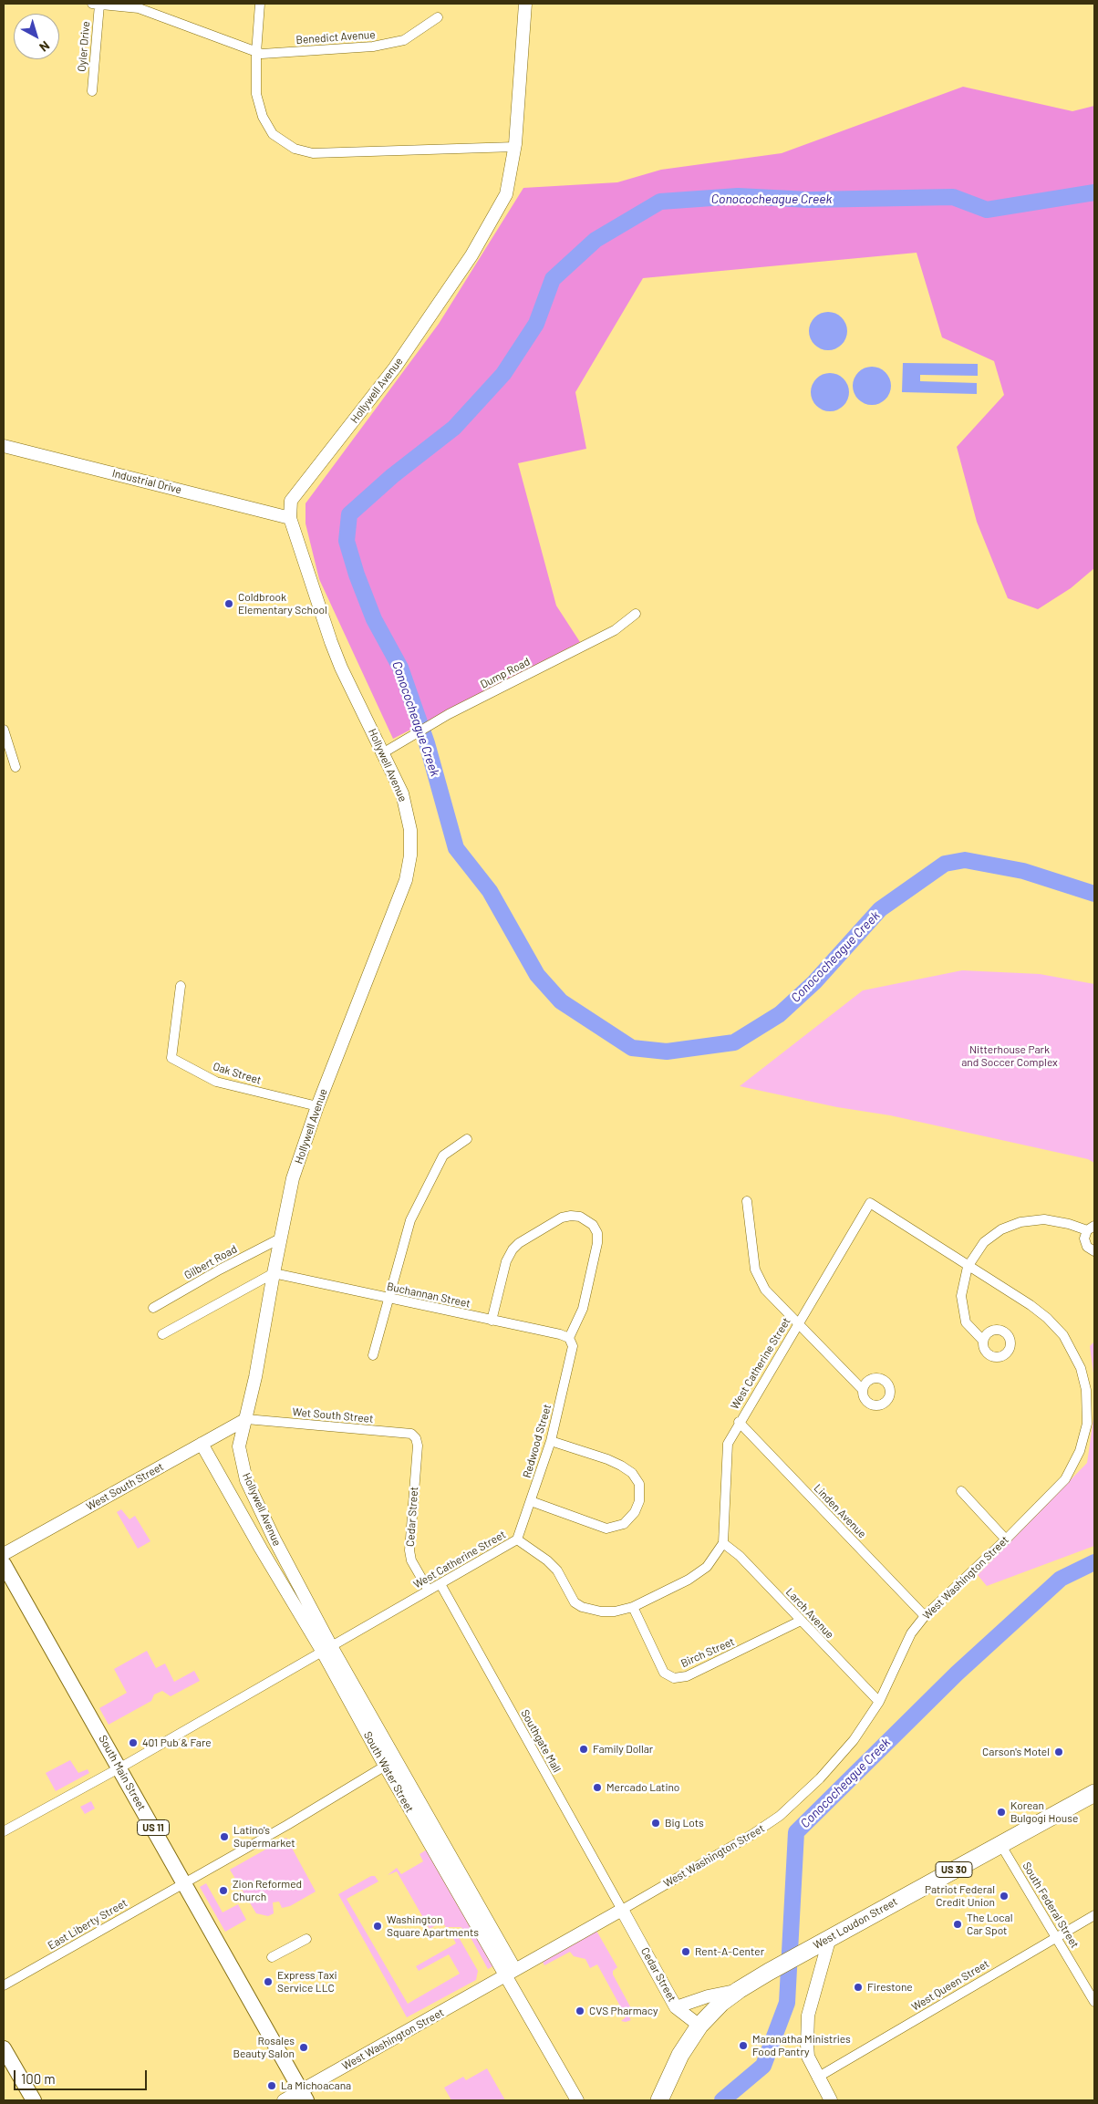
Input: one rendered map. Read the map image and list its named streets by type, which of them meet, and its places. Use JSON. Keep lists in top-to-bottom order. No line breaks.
{"streets":{"highway":["US 30","West Loudon Street"],"main road":["South Main Street","US 11"],"street":["Benedict Avenue","Oyler Drive","Hollywell Avenue","Industrial Drive","Dump Road","Oak Street","Gilbert Road","Buchannan Street","West Catherine Street","Wet South Street","Redwood Street","West South Street","Linden Avenue","Cedar Street","West Washington Street","Larch Avenue","Birch Street","Southgate Mall","South Water Street","South Federal Street","East Liberty Street","West Queen Street"]},"crossings":[["Hollywell Avenue","Industrial Drive"],["Hollywell Avenue","Dump Road"],["Hollywell Avenue","Oak Street"],["Hollywell Avenue","Gilbert Road"],["Hollywell Avenue","Buchannan Street"],["Hollywell Avenue","West Catherine Street"],["Hollywell Avenue","Wet South Street"],["Hollywell Avenue","West South Street"],["Hollywell Avenue","South Water Street"],["Buchannan Street","Redwood Street"],["West Catherine Street","Redwood Street"],["West Catherine Street","Linden Avenue"],["West Catherine Street","Cedar Street"],["West Catherine Street","West Washington Street"],["West Catherine Street","Larch Avenue"],["West Catherine Street","Birch Street"],["West Catherine Street","Southgate Mall"],["West Catherine Street","South Water Street"],["West Catherine Street","South Main Street"],["Wet South Street","West South Street"],["Wet South Street","Cedar Street"],["West South Street","South Water Street"],["Linden Avenue","West Washington Street"],["Cedar Street","West Washington Street"],["Cedar Street","Southgate Mall"],["Cedar Street","West Loudon Street"],["West Washington Street","Larch Avenue"],["West Washington Street","Southgate Mall"],["West Washington Street","South Water Street"],["West Washington Street","South Main Street"],["Larch Avenue","Birch Street"],["South Water Street","East Liberty Street"],["South Main Street","East Liberty Street"],["South Federal Street","West Loudon Street"],["South Federal Street","West Queen Street"]],"water":["Conococheague Creek"],"parks":["Nitterhouse Park and Soccer Complex"],"places":["Coldbrook Elementary School","401 Pub & Fare","Family Dollar","Carson's Motel","Mercado Latino","Korean Bulgogi House","Big Lots","Latino's Supermarket","Zion Reformed Church","Patriot Federal Credit Union","The Local Car Spot","Washington Square Apartments","Rent-A-Center","Express Taxi Service LLC","Firestone","CVS Pharmacy","Maranatha Ministries Food Pantry","Rosales Beauty Salon","La Michoacana"],"scale_bar":"100 m","north":"bottom right"}
